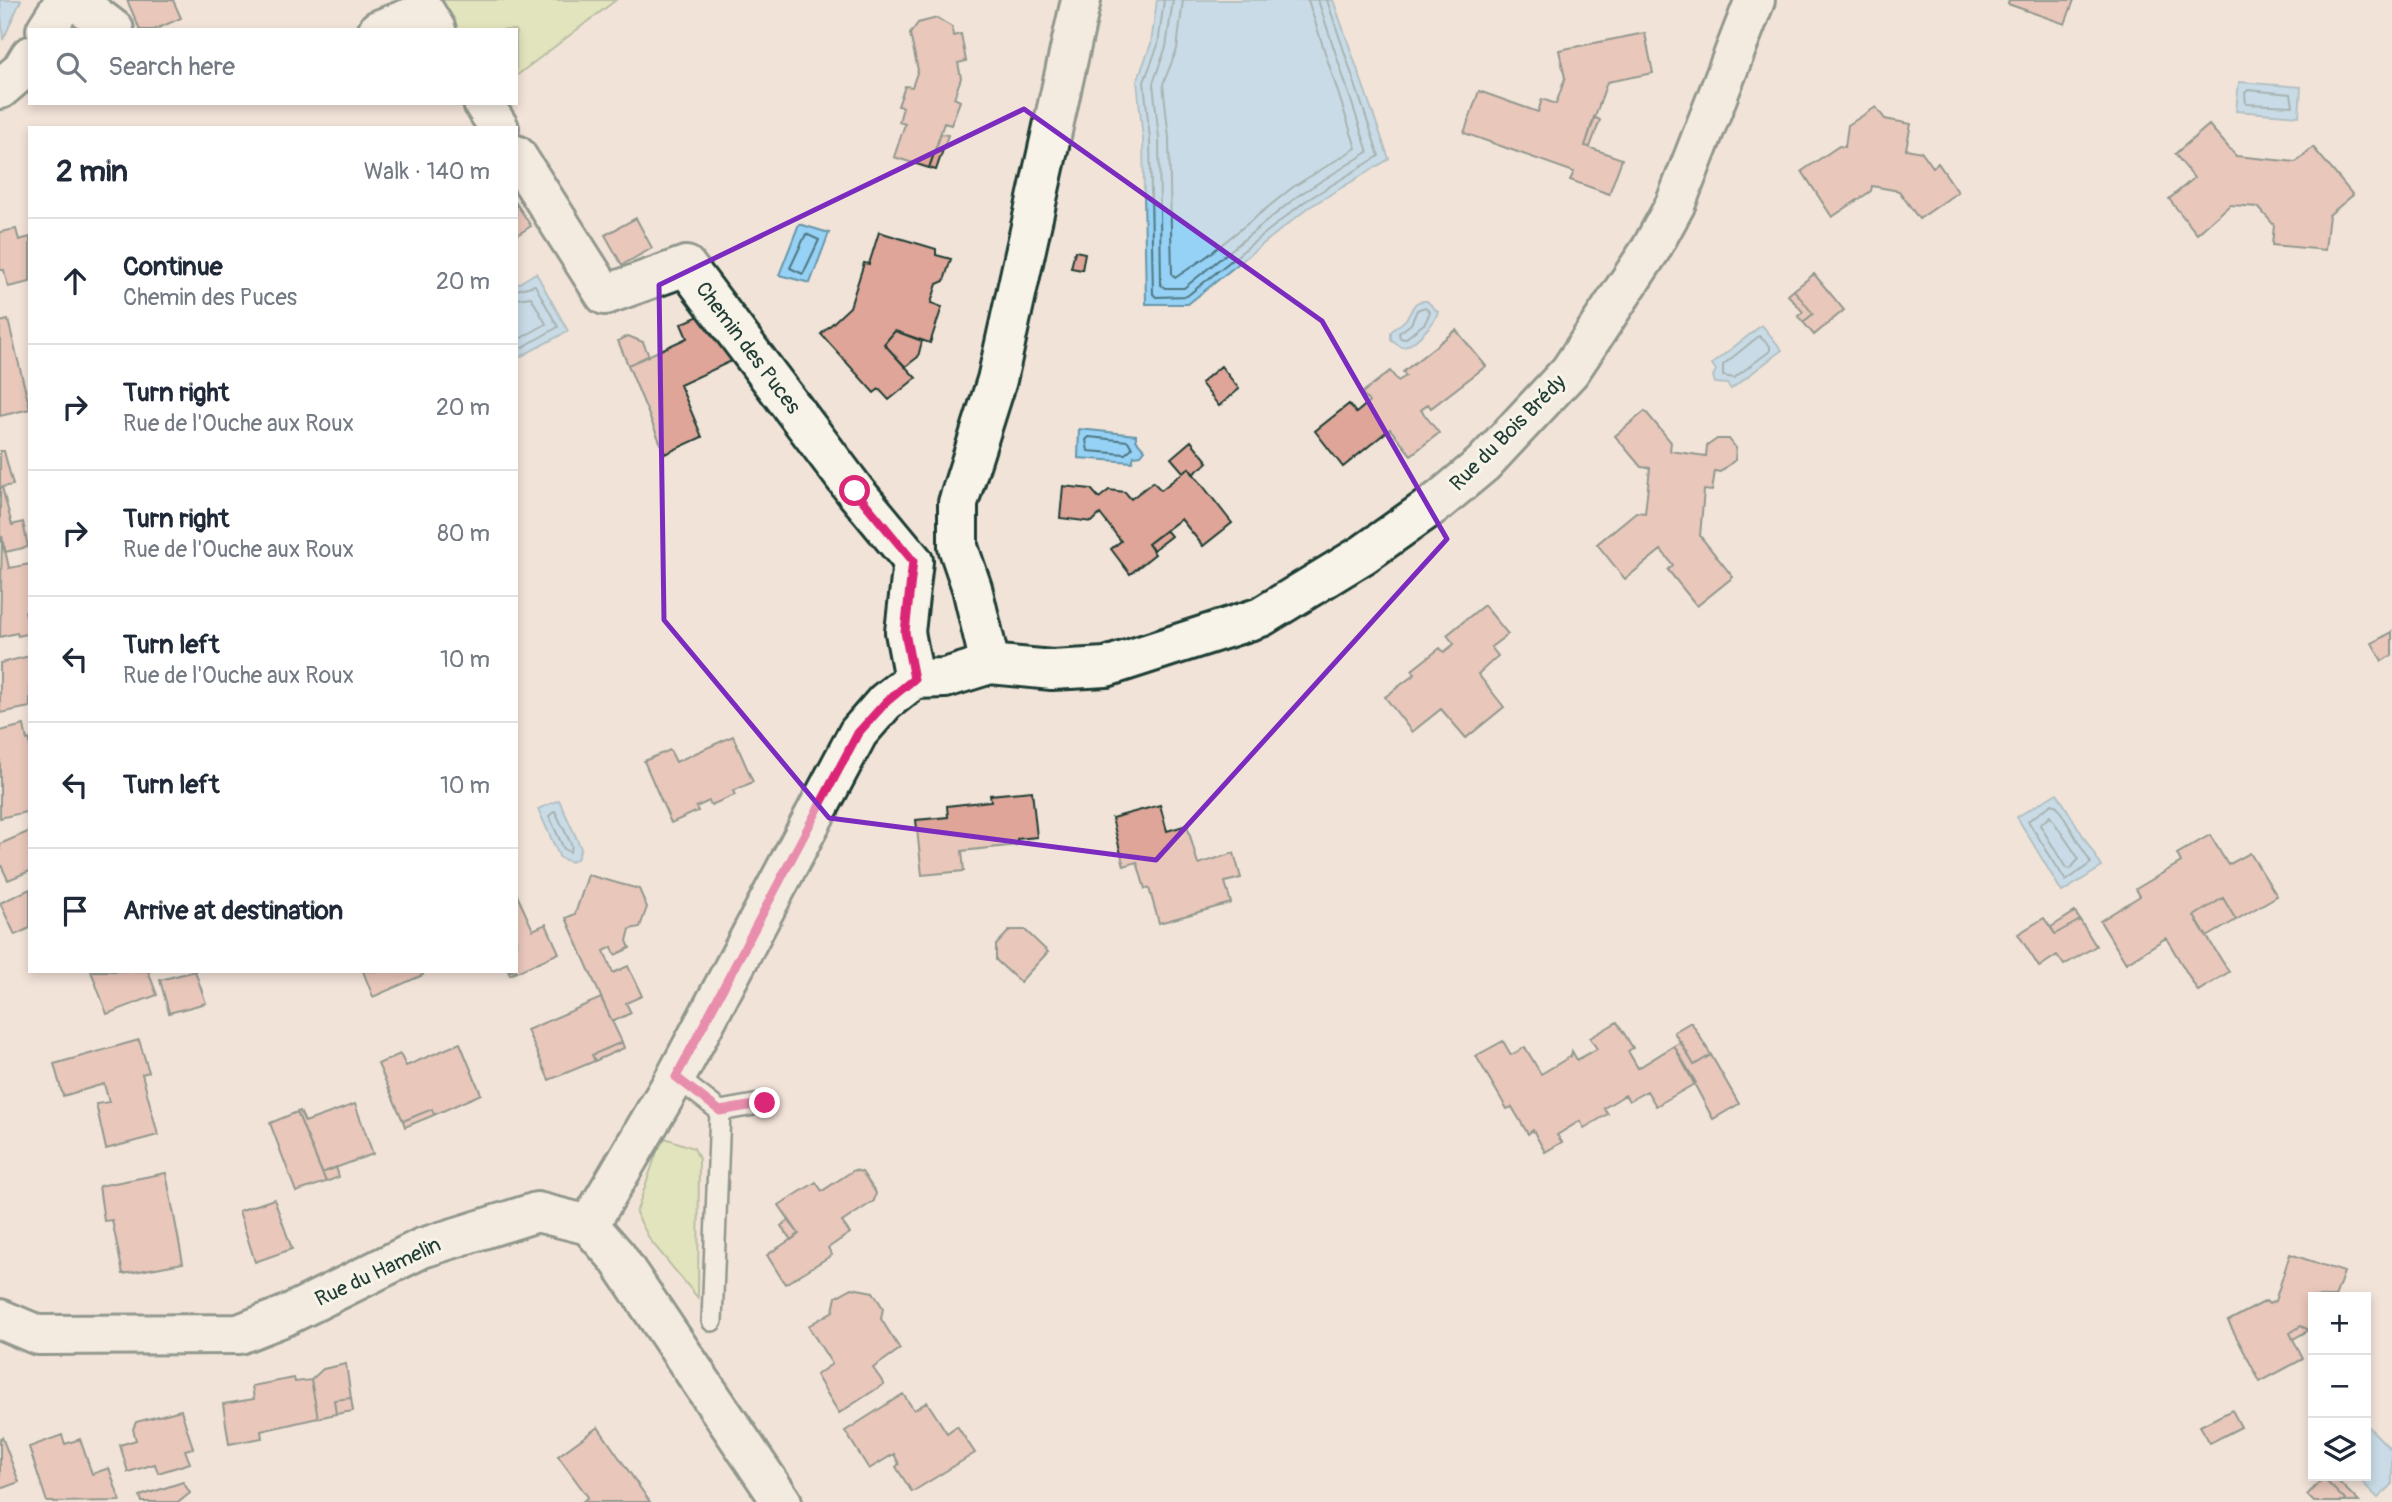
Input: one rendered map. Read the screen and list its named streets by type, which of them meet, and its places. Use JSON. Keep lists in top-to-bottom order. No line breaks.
{"streets":{"street":["Chemin des Puces","Rue du Bois Brédy","Rue du Hamelin"]},"crossings":[["Chemin des Puces","Rue du Bois Brédy"]],"page":{"search":"Search here","heading":["2 min","Walk · 140 m"],"list":[["Continue","Chemin des Puces","20 m"],["Turn right","Rue de l'Ouche aux Roux","20 m"],["Turn right","Rue de l'Ouche aux Roux","80 m"],["Turn left","Rue de l'Ouche aux Roux","10 m"],["Turn left","10 m"],"Arrive at destination"],"map_buttons":["+","−"]}}
